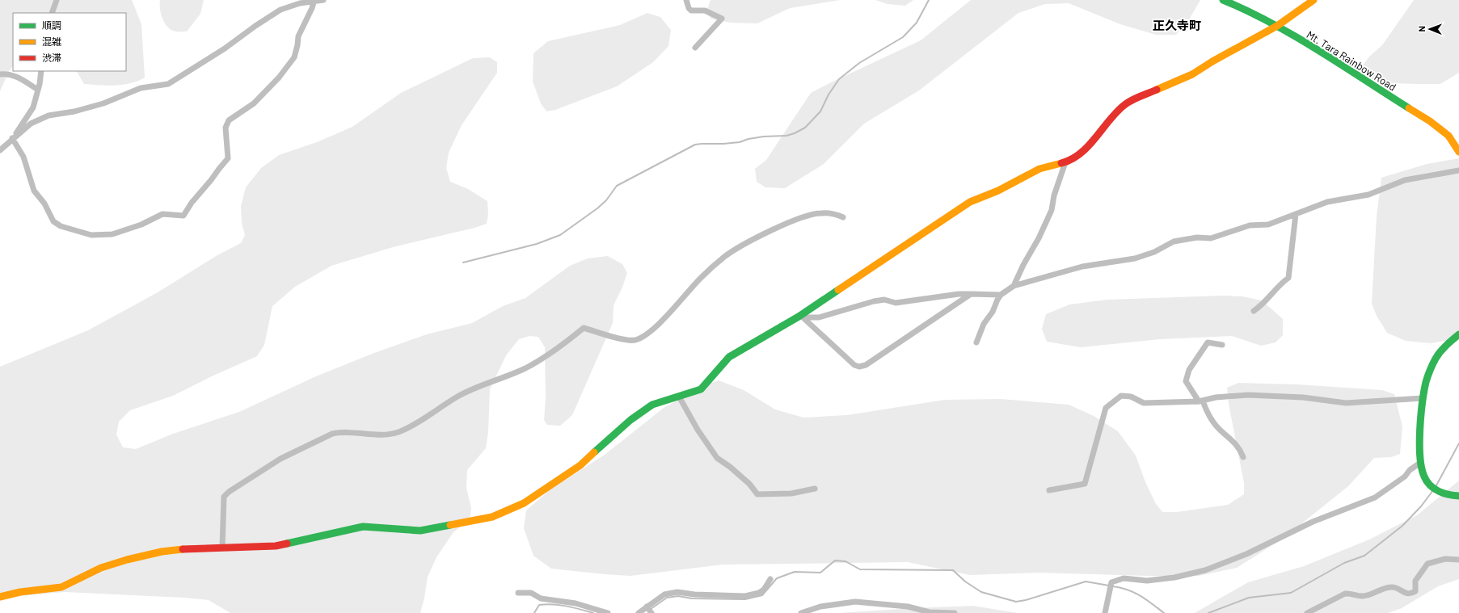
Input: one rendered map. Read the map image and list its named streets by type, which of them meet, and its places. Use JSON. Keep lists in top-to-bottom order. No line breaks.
{"streets":{"street":["Mt. Tara Rainbow Road"]},"districts":["正久寺町"],"legend":["順調","混雑","渋滞"],"north":"left"}
